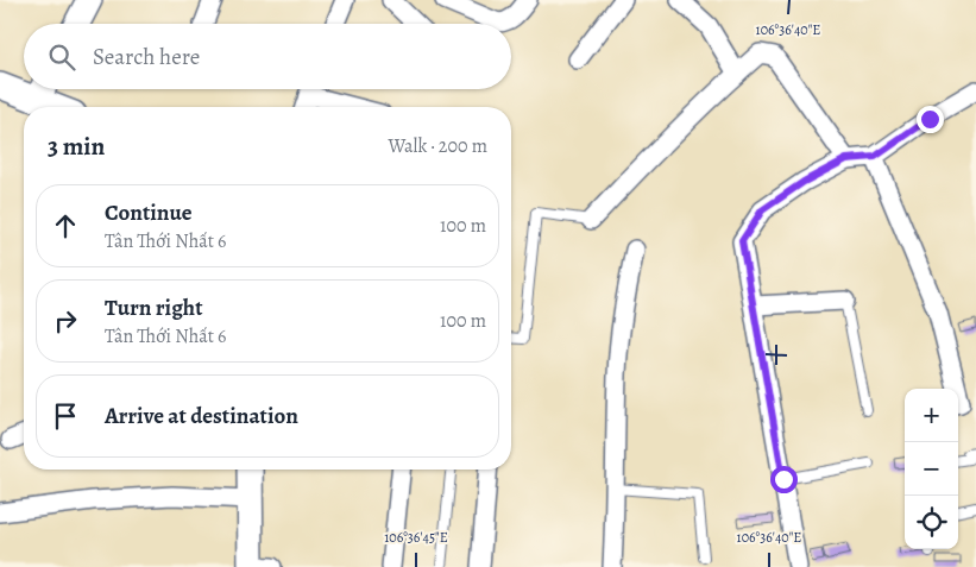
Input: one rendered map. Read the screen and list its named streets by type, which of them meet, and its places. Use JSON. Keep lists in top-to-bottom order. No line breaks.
{"page":{"search":"Search here","heading":["3 min","Walk · 200 m"],"list":[["Continue","Tân Thới Nhất 6","100 m"],["Turn right","Tân Thới Nhất 6","100 m"],"Arrive at destination"],"map_buttons":["+","−"]},"coordinates":["106°36'40\"E","106°36'45\"E"]}
